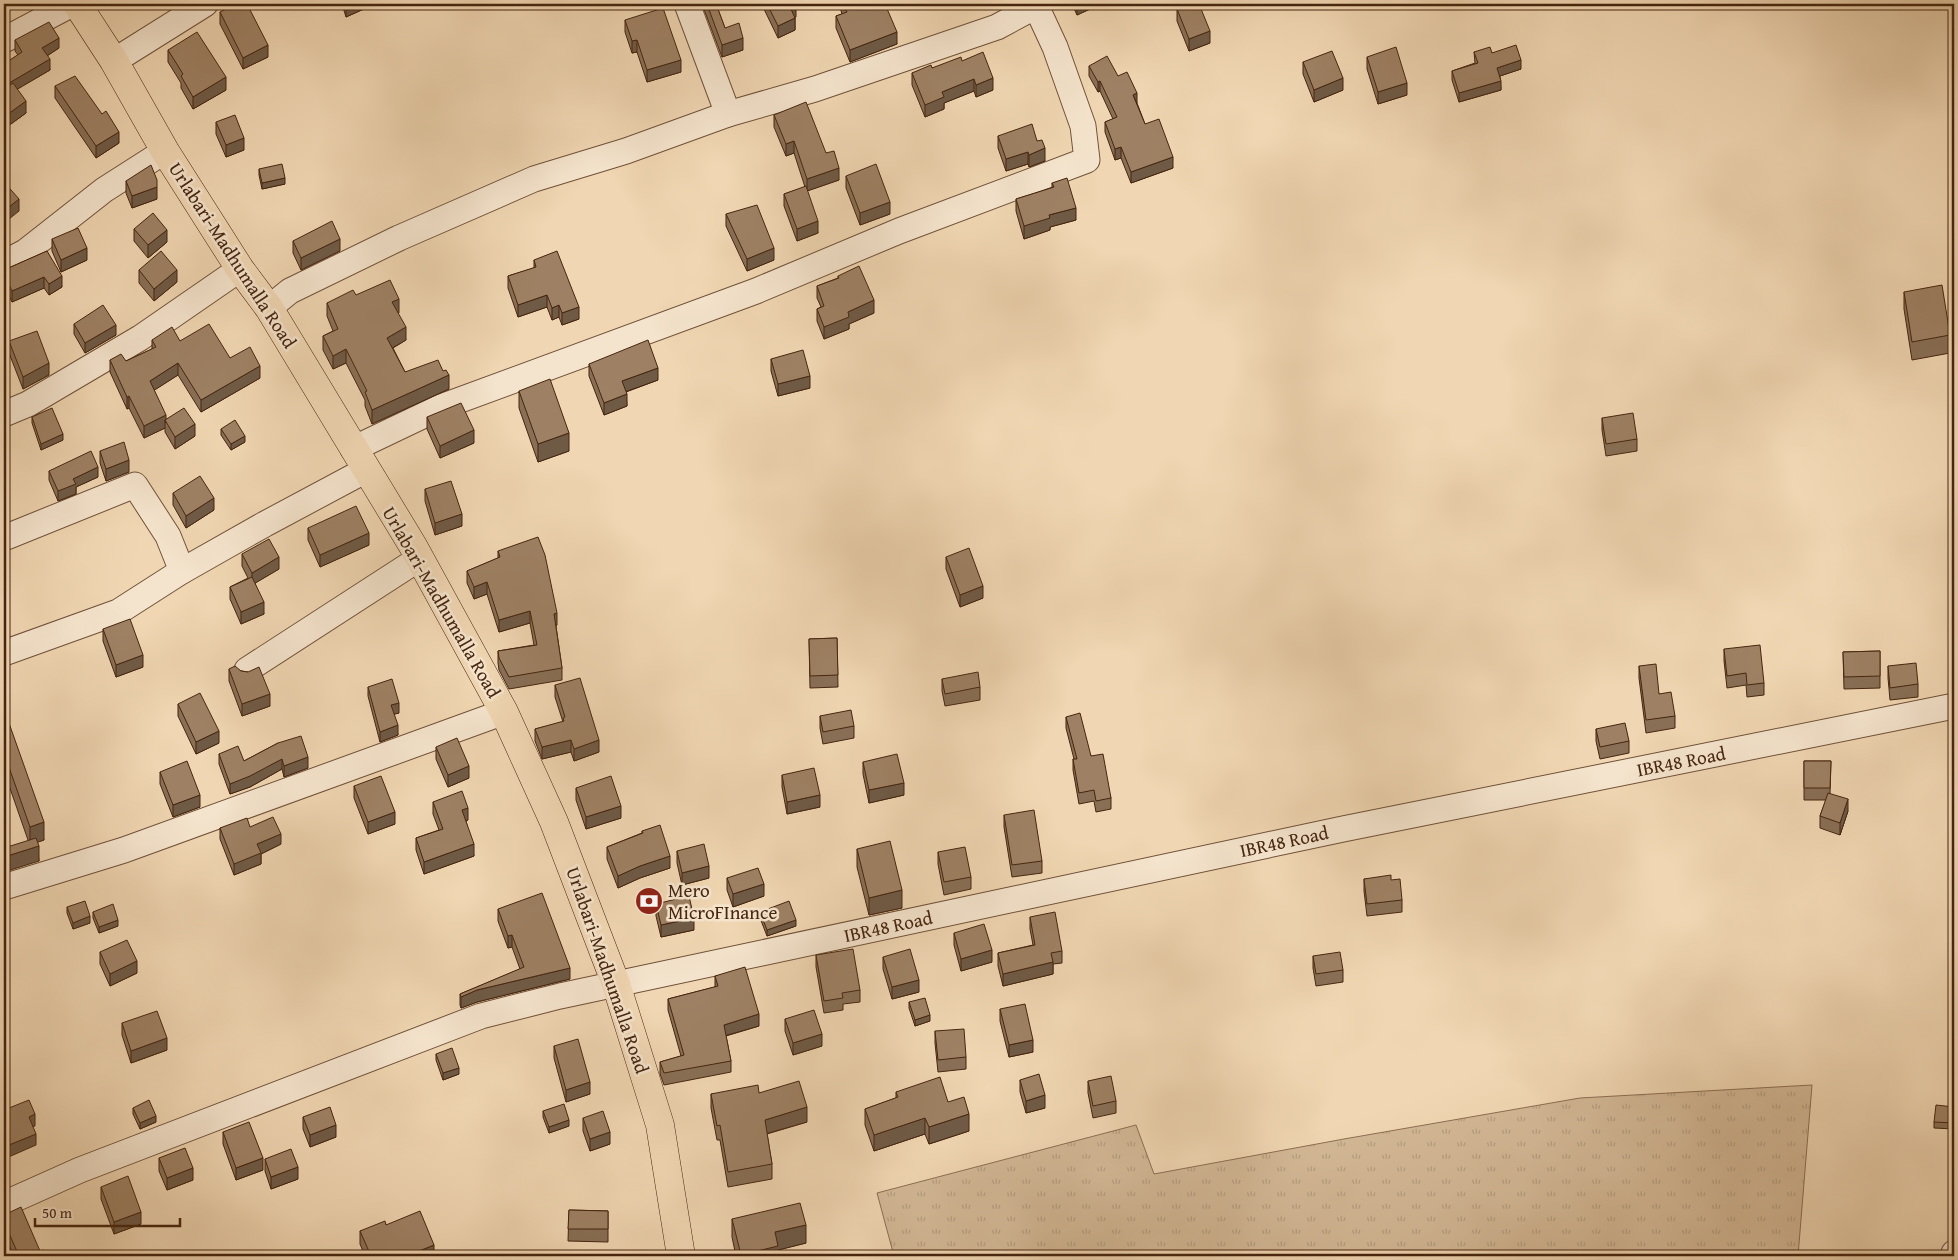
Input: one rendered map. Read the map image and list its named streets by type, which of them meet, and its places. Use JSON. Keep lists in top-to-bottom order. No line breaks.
{"streets":{"main road":["Urlabari-Madhumalla Road"],"street":["IBR48 Road"]},"crossings":[["Urlabari-Madhumalla Road","IBR48 Road"]],"places":{"bank":["Mero MicroFInance"]},"scale_bar":"50 m"}
